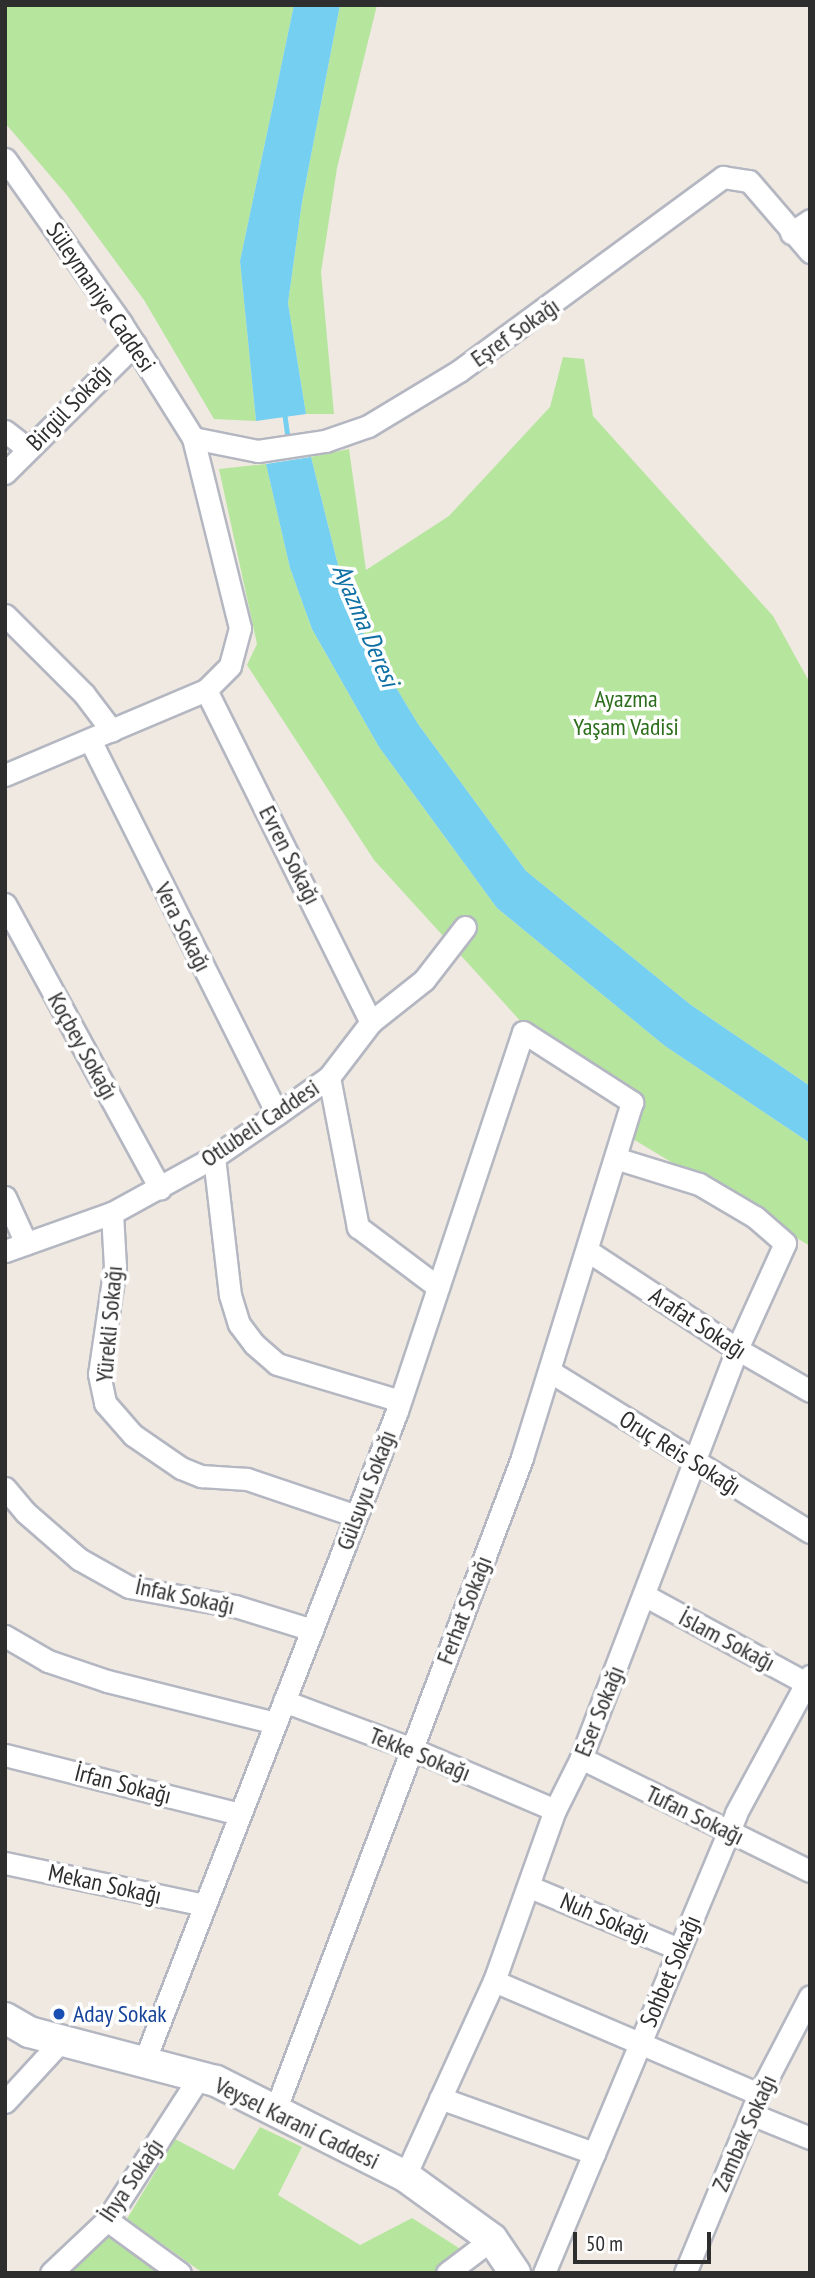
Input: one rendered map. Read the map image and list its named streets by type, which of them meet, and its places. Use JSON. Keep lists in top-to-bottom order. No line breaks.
{"streets":{"main road":["Veysel Karani Caddesi"],"street":["Süleymaniye Caddesi","Eşref Sokağı","Birgül Sokağı","Evren Sokağı","Vera Sokağı","Koçbey Sokağı","Otlubeli Caddesi","Arafat Sokağı","Yürekli Sokağı","Oruç Reis Sokağı","Gülsuyu Sokağı","İnfak Sokağı","Ferhat Sokağı","İslam Sokağı","Eser Sokağı","Tekke Sokağı","İrfan Sokağı","Tufan Sokağı","Mekan Sokağı","Nuh Sokağı","Sohbet Sokağı","Zambak Sokağı","İhya Sokağı"]},"crossings":[["Süleymaniye Caddesi","Eşref Sokağı"],["Süleymaniye Caddesi","Birgül Sokağı"],["Süleymaniye Caddesi","Evren Sokağı"],["Evren Sokağı","Otlubeli Caddesi"],["Vera Sokağı","Otlubeli Caddesi"],["Koçbey Sokağı","Otlubeli Caddesi"],["Otlubeli Caddesi","Yürekli Sokağı"],["Arafat Sokağı","Ferhat Sokağı"],["Arafat Sokağı","Eser Sokağı"],["Yürekli Sokağı","Gülsuyu Sokağı"],["Oruç Reis Sokağı","Ferhat Sokağı"],["Oruç Reis Sokağı","Eser Sokağı"],["Gülsuyu Sokağı","İnfak Sokağı"],["Gülsuyu Sokağı","Ferhat Sokağı"],["Gülsuyu Sokağı","Tekke Sokağı"],["Gülsuyu Sokağı","İrfan Sokağı"],["Gülsuyu Sokağı","Mekan Sokağı"],["Gülsuyu Sokağı","Veysel Karani Caddesi"],["Ferhat Sokağı","Eser Sokağı"],["Ferhat Sokağı","Tekke Sokağı"],["Ferhat Sokağı","Veysel Karani Caddesi"],["İslam Sokağı","Eser Sokağı"],["İslam Sokağı","Sohbet Sokağı"],["Eser Sokağı","Tekke Sokağı"],["Eser Sokağı","Tufan Sokağı"],["Eser Sokağı","Nuh Sokağı"],["Eser Sokağı","Veysel Karani Caddesi"],["Tufan Sokağı","Sohbet Sokağı"],["Nuh Sokağı","Sohbet Sokağı"],["Veysel Karani Caddesi","İhya Sokağı"]],"water":["Ayazma Deresi"],"parks":["Ayazma Yaşam Vadisi"],"places":["Aday Sokak"],"scale_bar":"50 m"}
